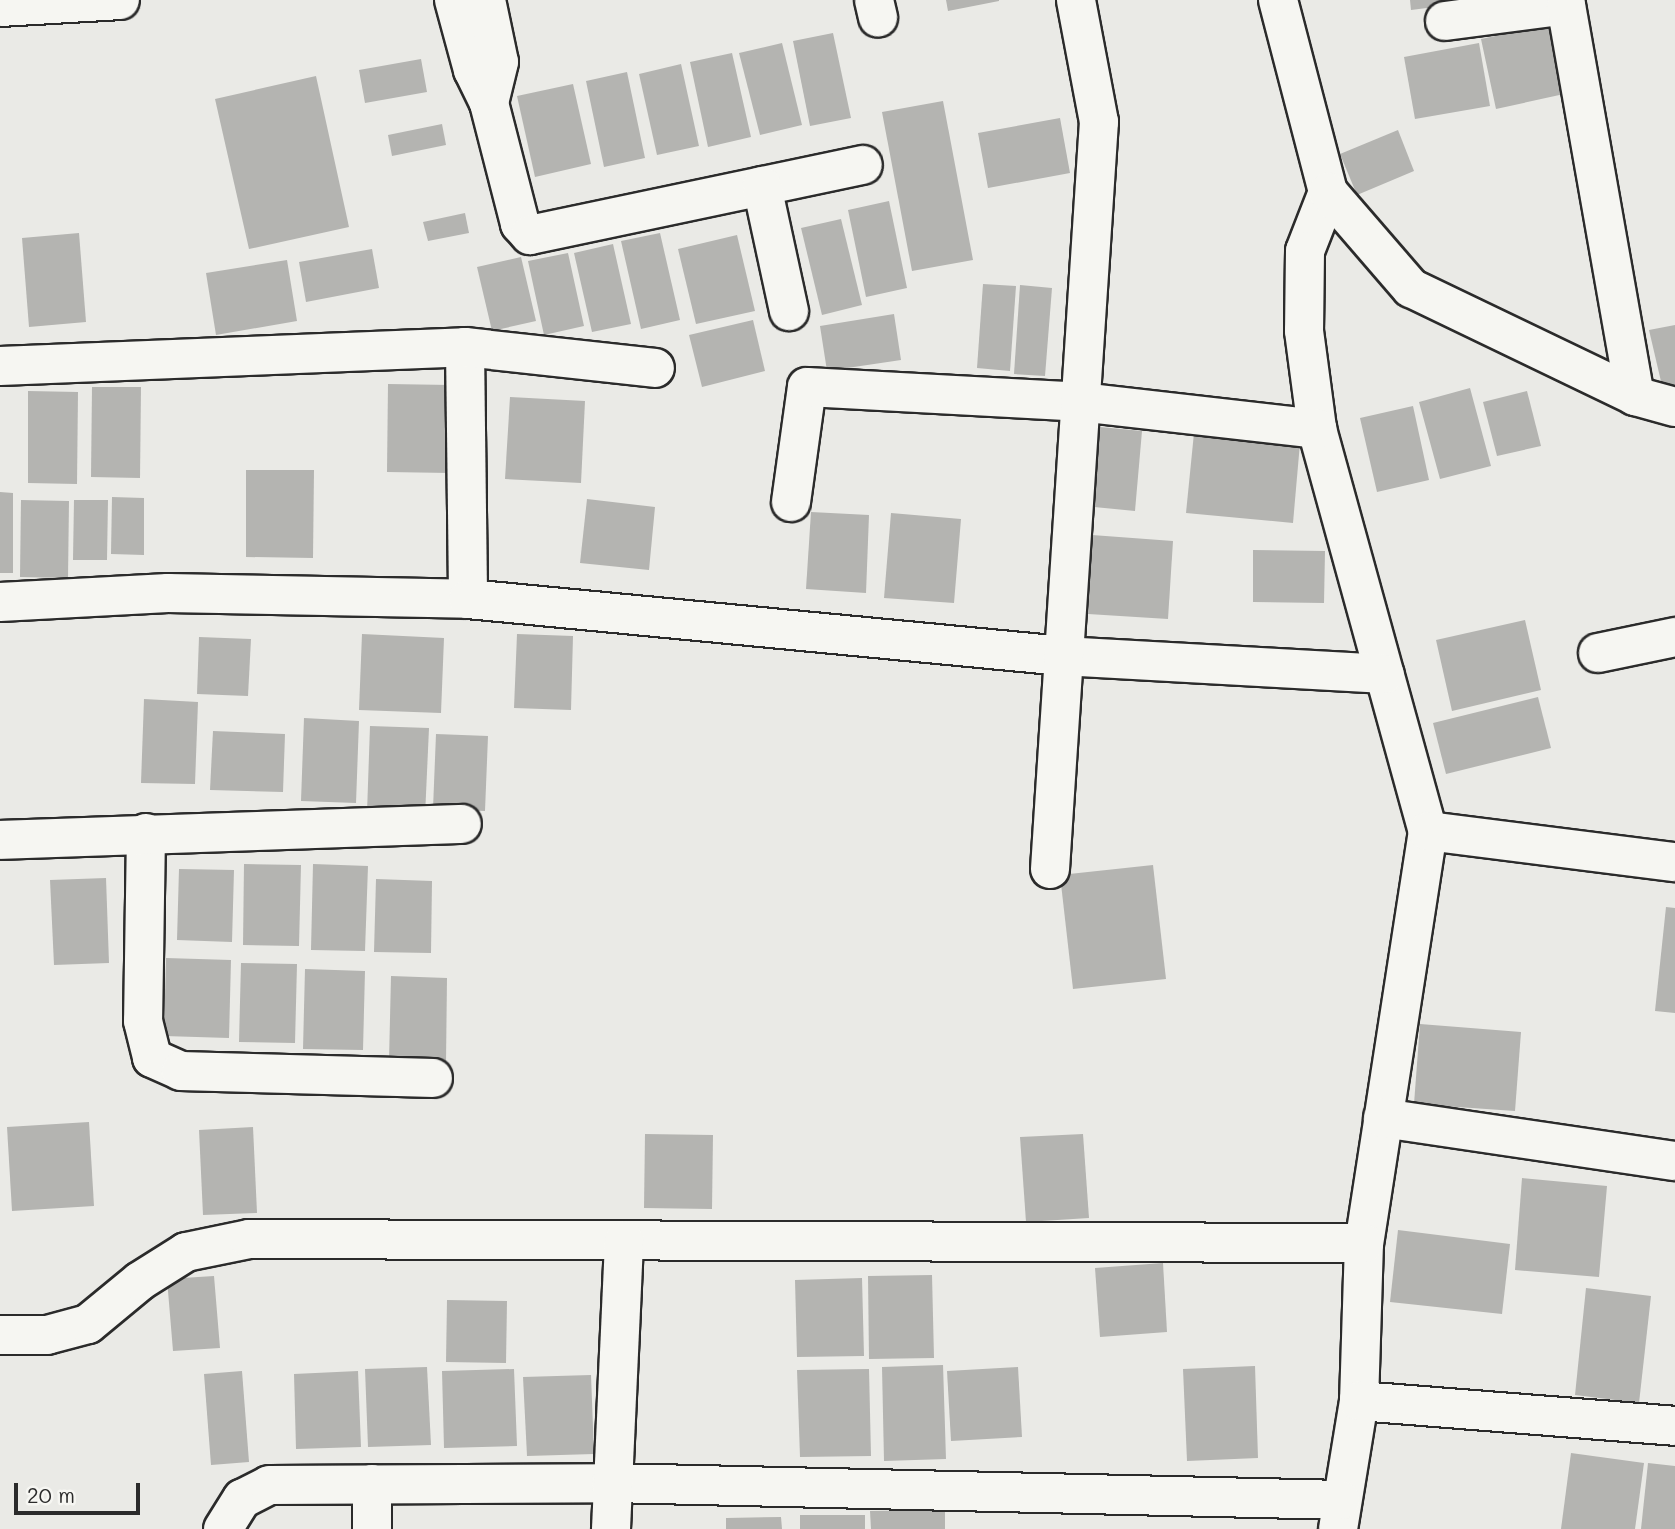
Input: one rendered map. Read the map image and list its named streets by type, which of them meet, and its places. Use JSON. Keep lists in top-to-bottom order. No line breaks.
{"scale_bar":"20 m"}
